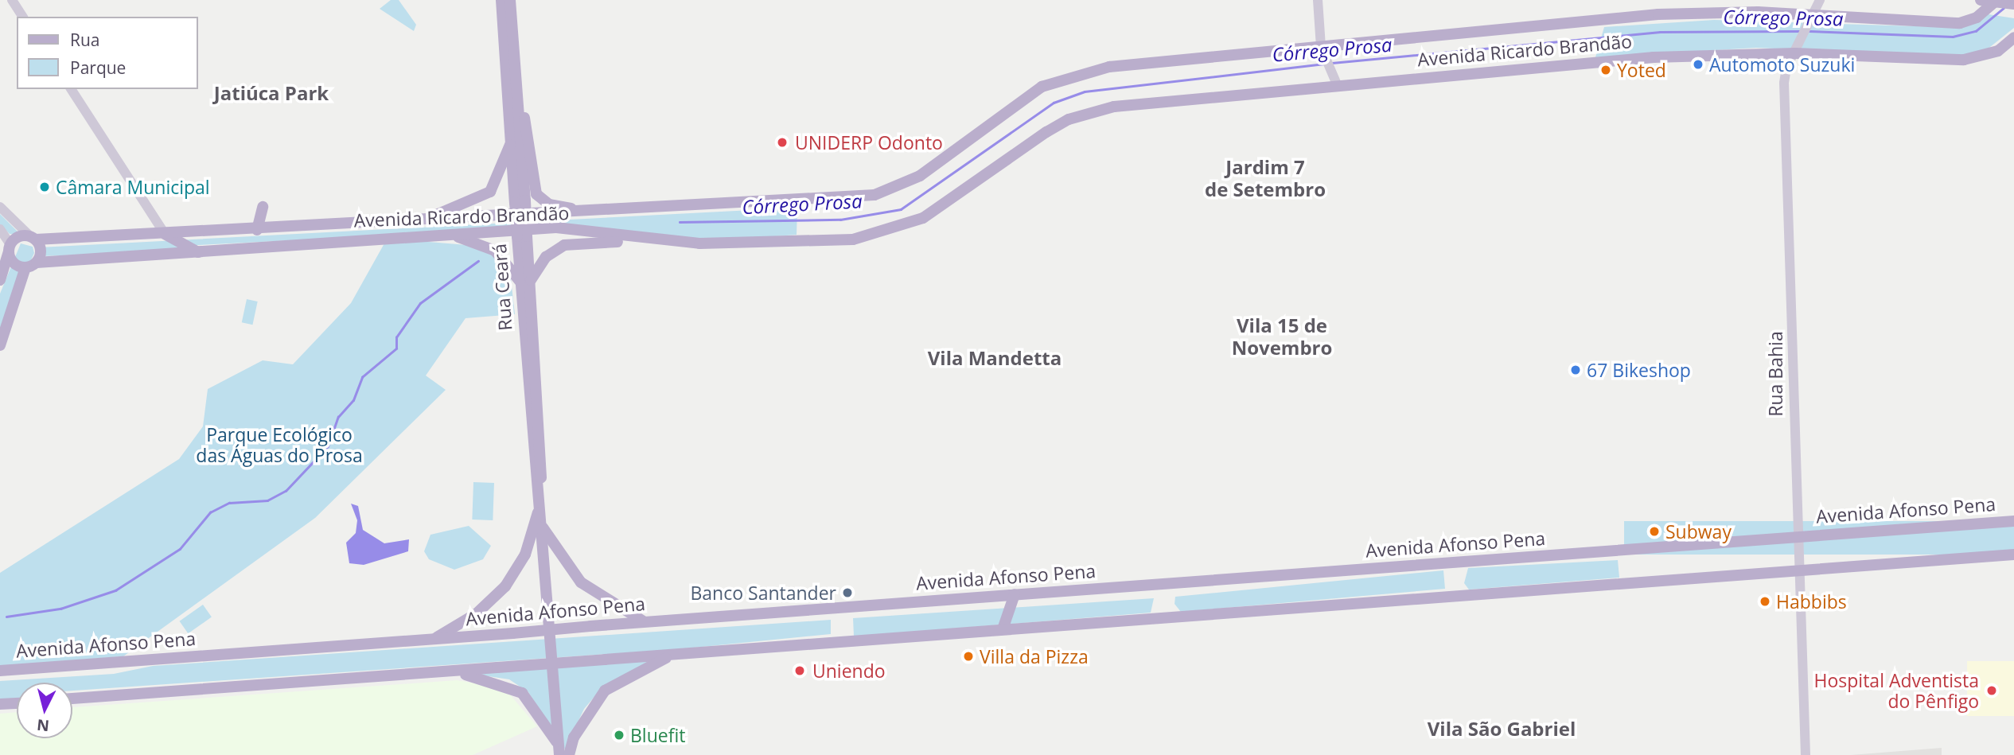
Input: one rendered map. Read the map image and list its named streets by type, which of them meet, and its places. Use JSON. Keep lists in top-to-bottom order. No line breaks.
{"streets":{"main road":["Avenida Ricardo Brandão","Rua Ceará","Avenida Afonso Pena"],"street":["Rua Bahia"]},"crossings":[["Avenida Ricardo Brandão","Rua Bahia"],["Rua Bahia","Avenida Afonso Pena"]],"districts":["Jatiúca Park","Jardim 7 de Setembro","Vila 15 de Novembro","Vila Mandetta","Vila São Gabriel"],"water":["Córrego Prosa"],"parks":["Parque Ecológico das Águas do Prosa"],"places":["Automoto Suzuki","Yoted","UNIDERP Odonto","Câmara Municipal","67 Bikeshop","Subway","Banco Santander","Habbibs","Villa da Pizza","Uniendo","Hospital Adventista do Pênfigo","Bluefit"],"legend":["Rua","Parque"],"north":"bottom"}
